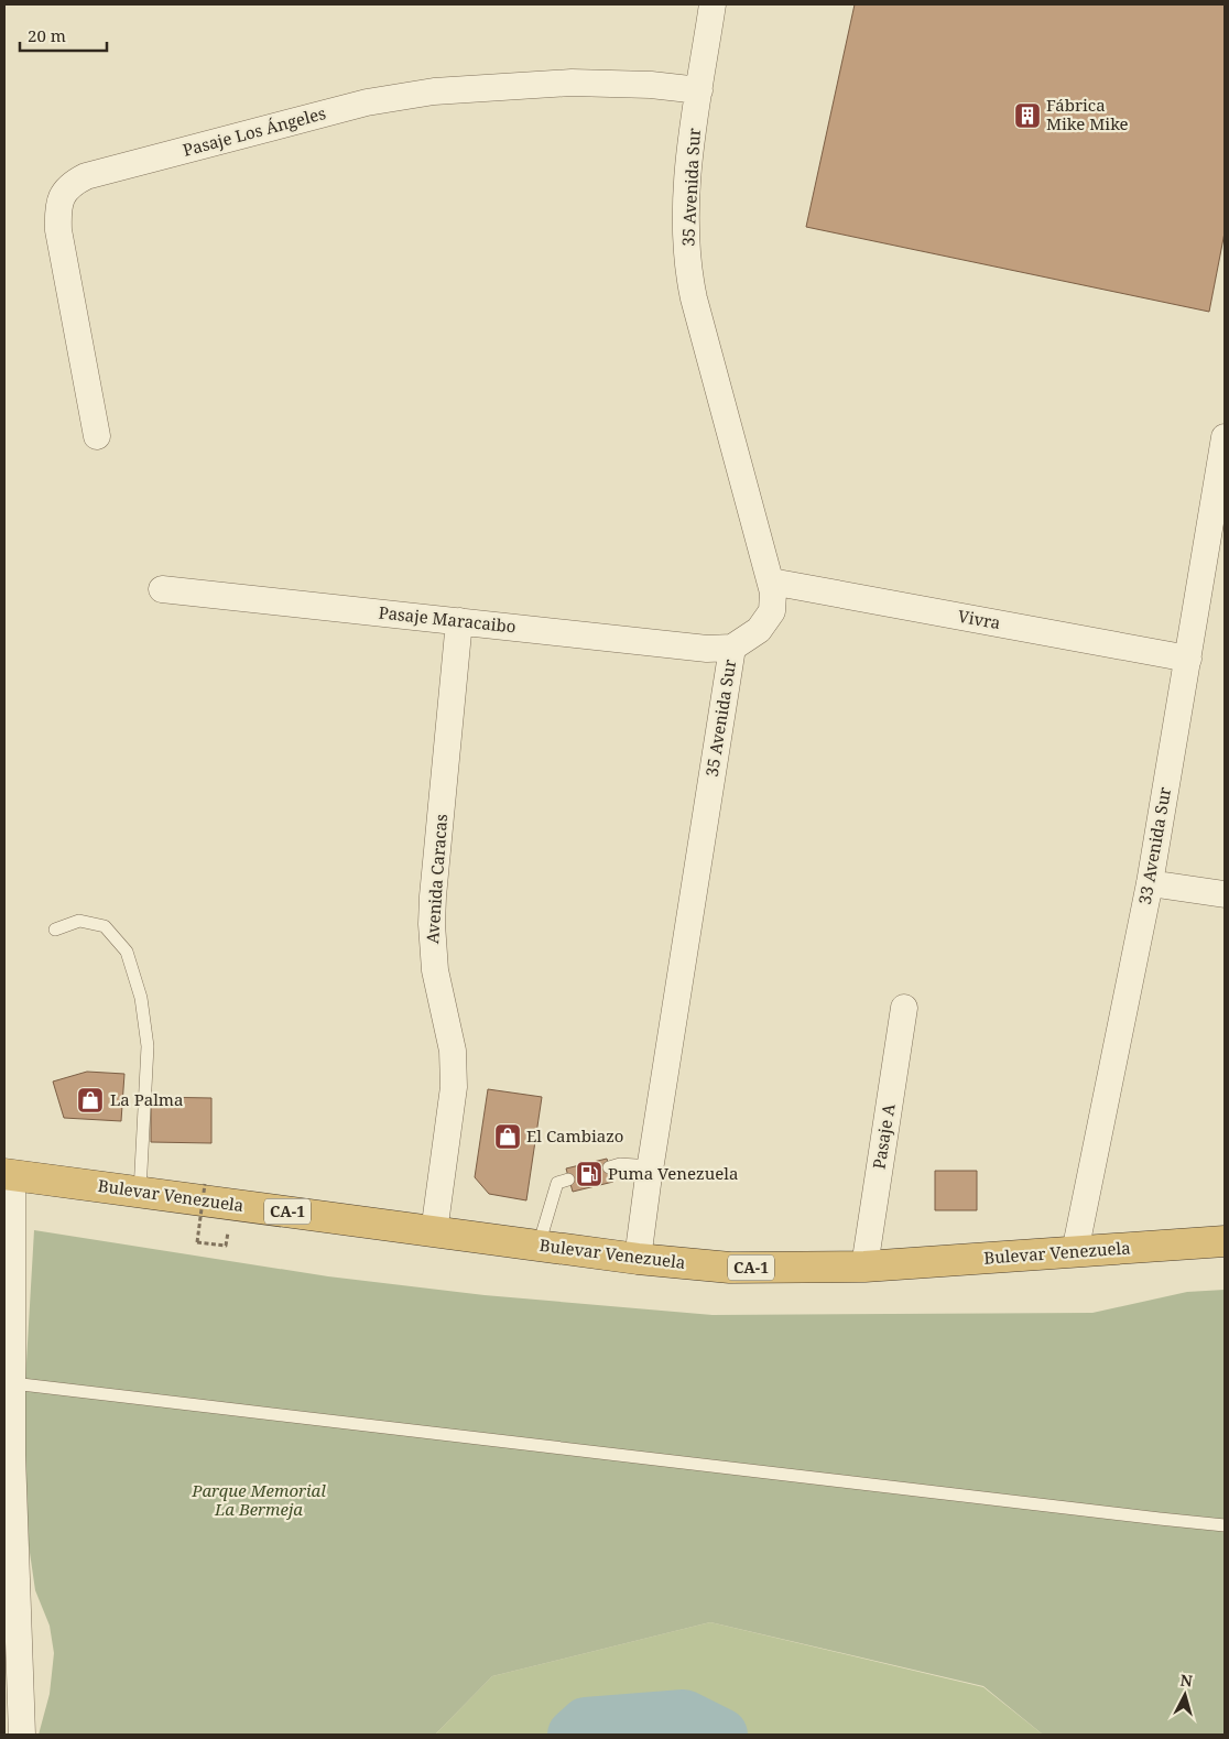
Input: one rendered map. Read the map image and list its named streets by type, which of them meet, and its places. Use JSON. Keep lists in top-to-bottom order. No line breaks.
{"streets":{"highway":["Bulevar Venezuela","CA-1"],"street":["Pasaje Los Ángeles","35 Avenida Sur","Pasaje Maracaibo","Vivra","33 Avenida Sur","Avenida Caracas","Pasaje A"]},"crossings":[["Pasaje Los Ángeles","35 Avenida Sur"],["35 Avenida Sur","Pasaje Maracaibo"],["35 Avenida Sur","Vivra"],["35 Avenida Sur","Bulevar Venezuela"],["Pasaje Maracaibo","Avenida Caracas"],["Vivra","33 Avenida Sur"],["33 Avenida Sur","Bulevar Venezuela"],["Avenida Caracas","Bulevar Venezuela"],["Pasaje A","Bulevar Venezuela"]],"parks":["Parque Memorial La Bermeja"],"places":{"building":["Fábrica Mike Mike"],"shop":["La Palma","El Cambiazo"],"fuel station":["Puma Venezuela"]},"scale_bar":"20 m","north":"top"}
